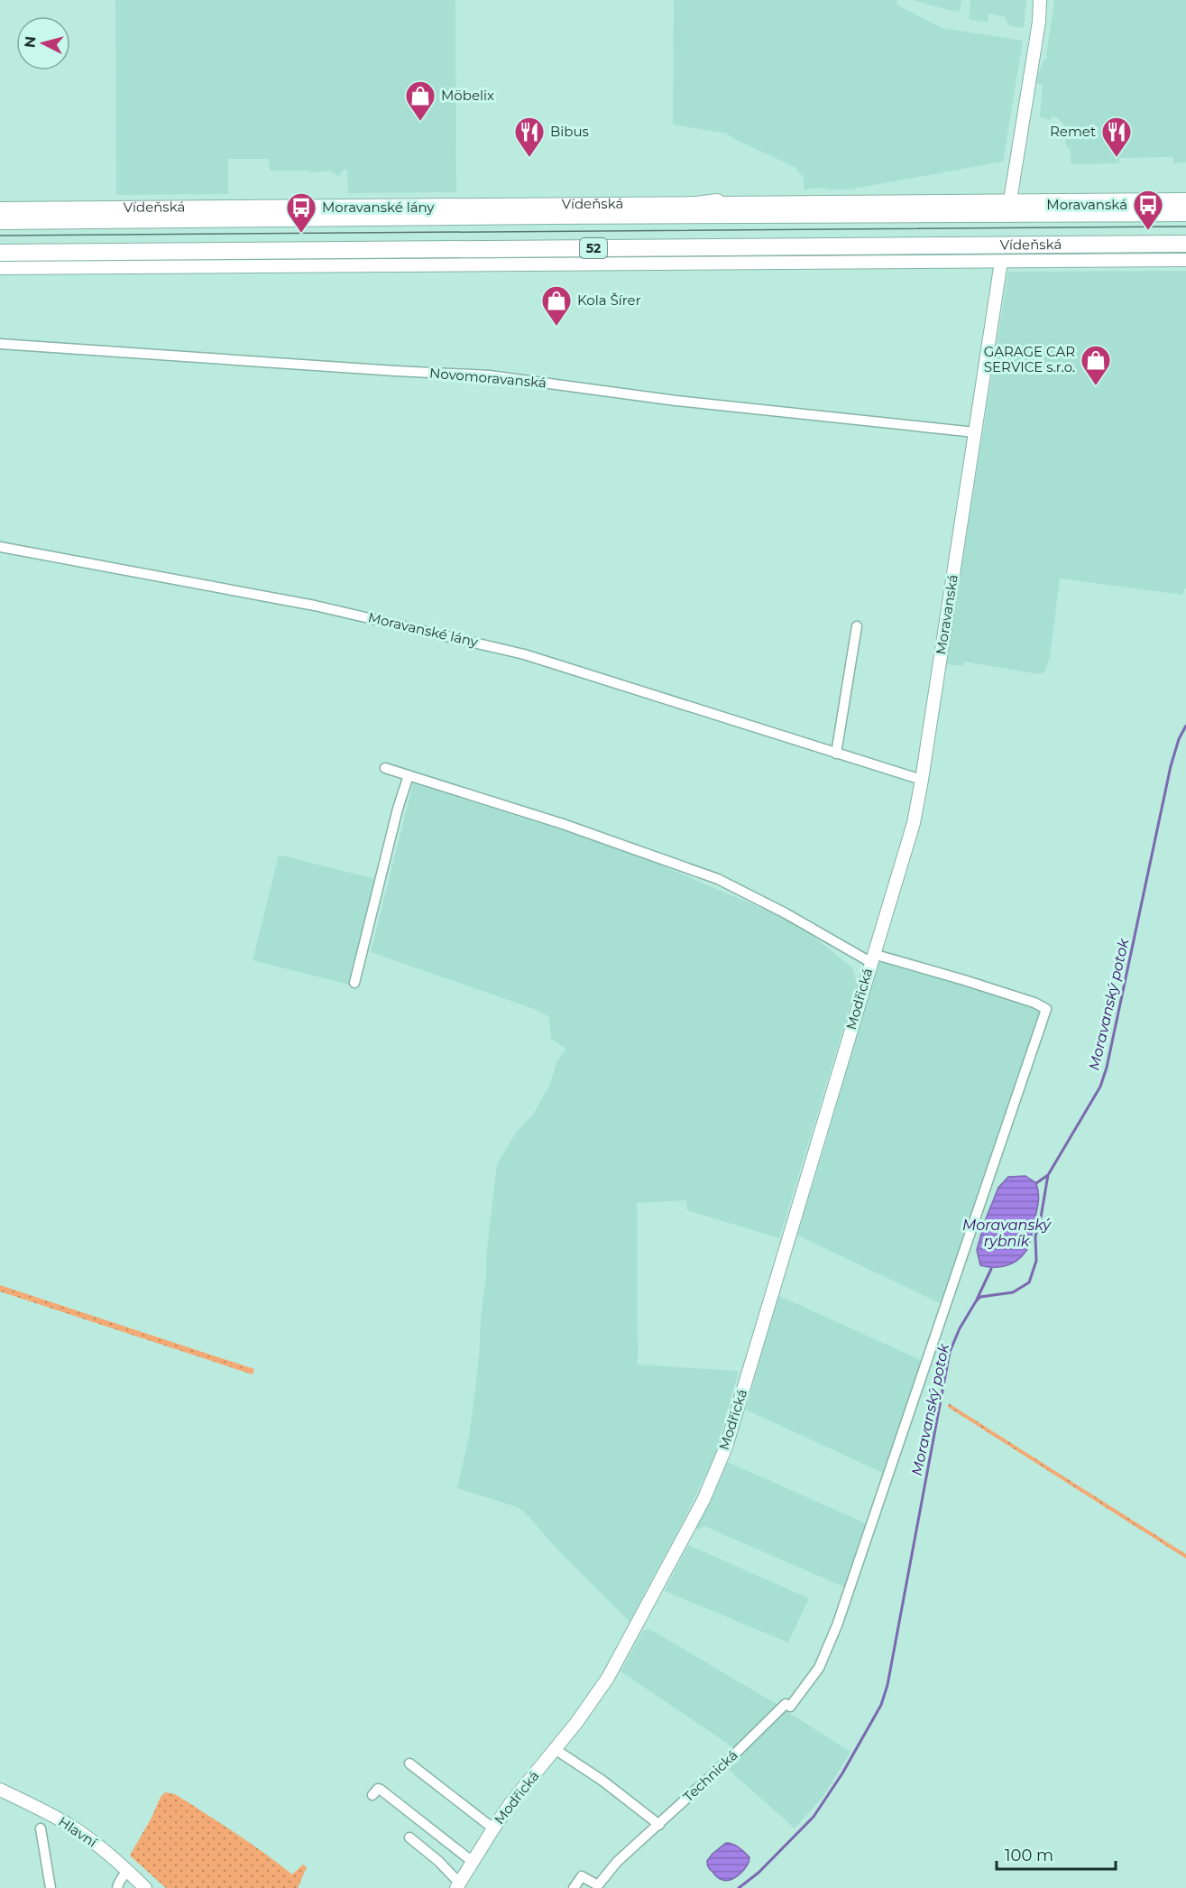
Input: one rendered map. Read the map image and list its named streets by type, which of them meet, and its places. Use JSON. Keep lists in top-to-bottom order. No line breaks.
{"streets":{"highway":["Vídeňská","52"],"street":["Novomoravanská","Moravanská","Moravanské lány","Modřická","Technická","Hlavní"]},"crossings":[["Vídeňská","Moravanská"],["Novomoravanská","Moravanská"],["Moravanská","Moravanské lány"],["Moravanská","Modřická"],["Moravanská","Technická"],["Modřická","Technická"]],"water":["Moravanský potok","Moravanský rybník"],"places":{"shop":["Möbelix","Kola Šírer","GARAGE CAR SERVICE s.r.o."],"restaurant":["Bibus","Remet"],"bus stop":["Moravanská","Moravanské lány"]},"scale_bar":"100 m","north":"left"}
